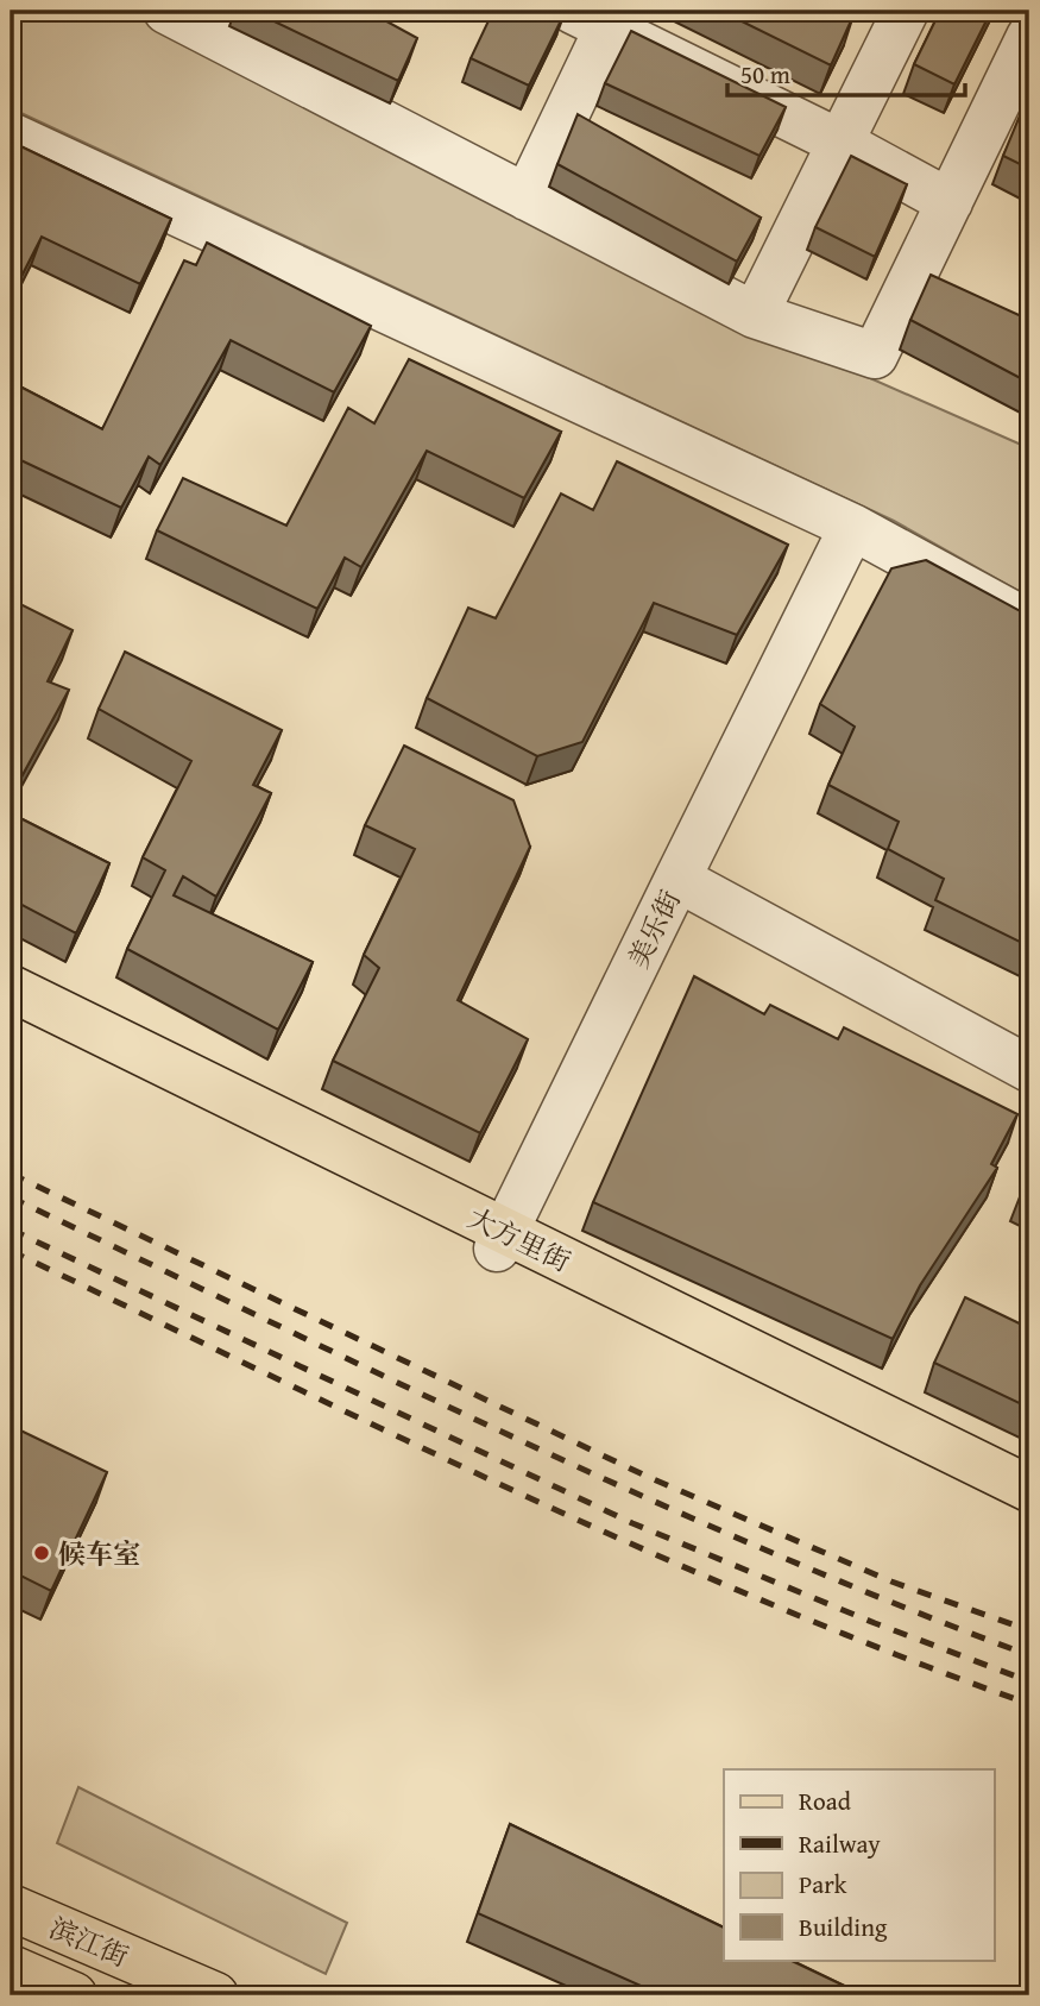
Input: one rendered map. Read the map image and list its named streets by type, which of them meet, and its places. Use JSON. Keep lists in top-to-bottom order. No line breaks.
{"streets":{"main road":["大方里街","滨江街"],"street":["美乐街"]},"crossings":[["美乐街","大方里街"]],"places":["候车室"],"legend":["Road","Railway","Park","Building"],"scale_bar":"50 m"}
